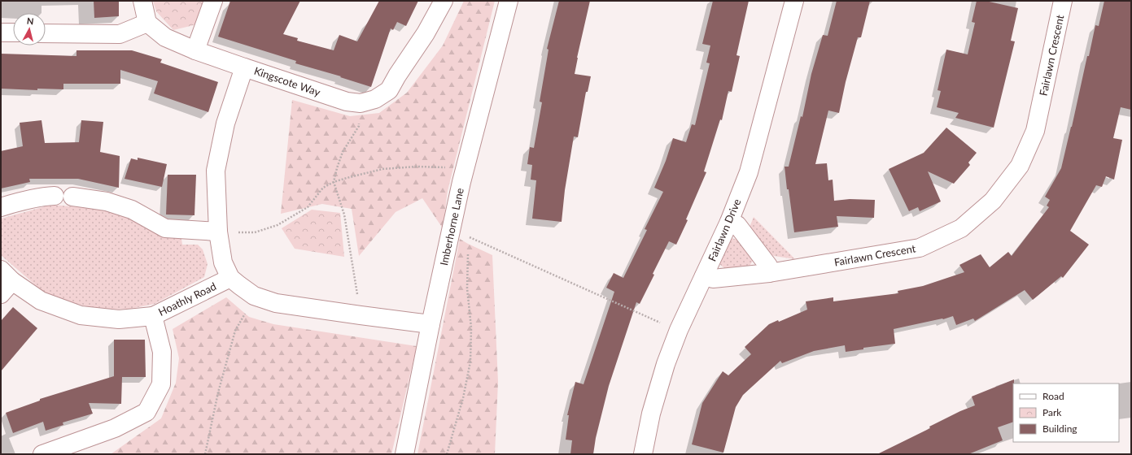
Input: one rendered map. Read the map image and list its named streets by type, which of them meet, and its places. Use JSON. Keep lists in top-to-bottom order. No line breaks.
{"streets":{"street":["Fairlawn Crescent","Kingscote Way","Imberhorne Lane","Fairlawn Drive","Hoathly Road"]},"crossings":[["Fairlawn Crescent","Fairlawn Drive"],["Kingscote Way","Imberhorne Lane"],["Kingscote Way","Hoathly Road"]],"legend":["Road","Park","Building"],"north":"top"}
